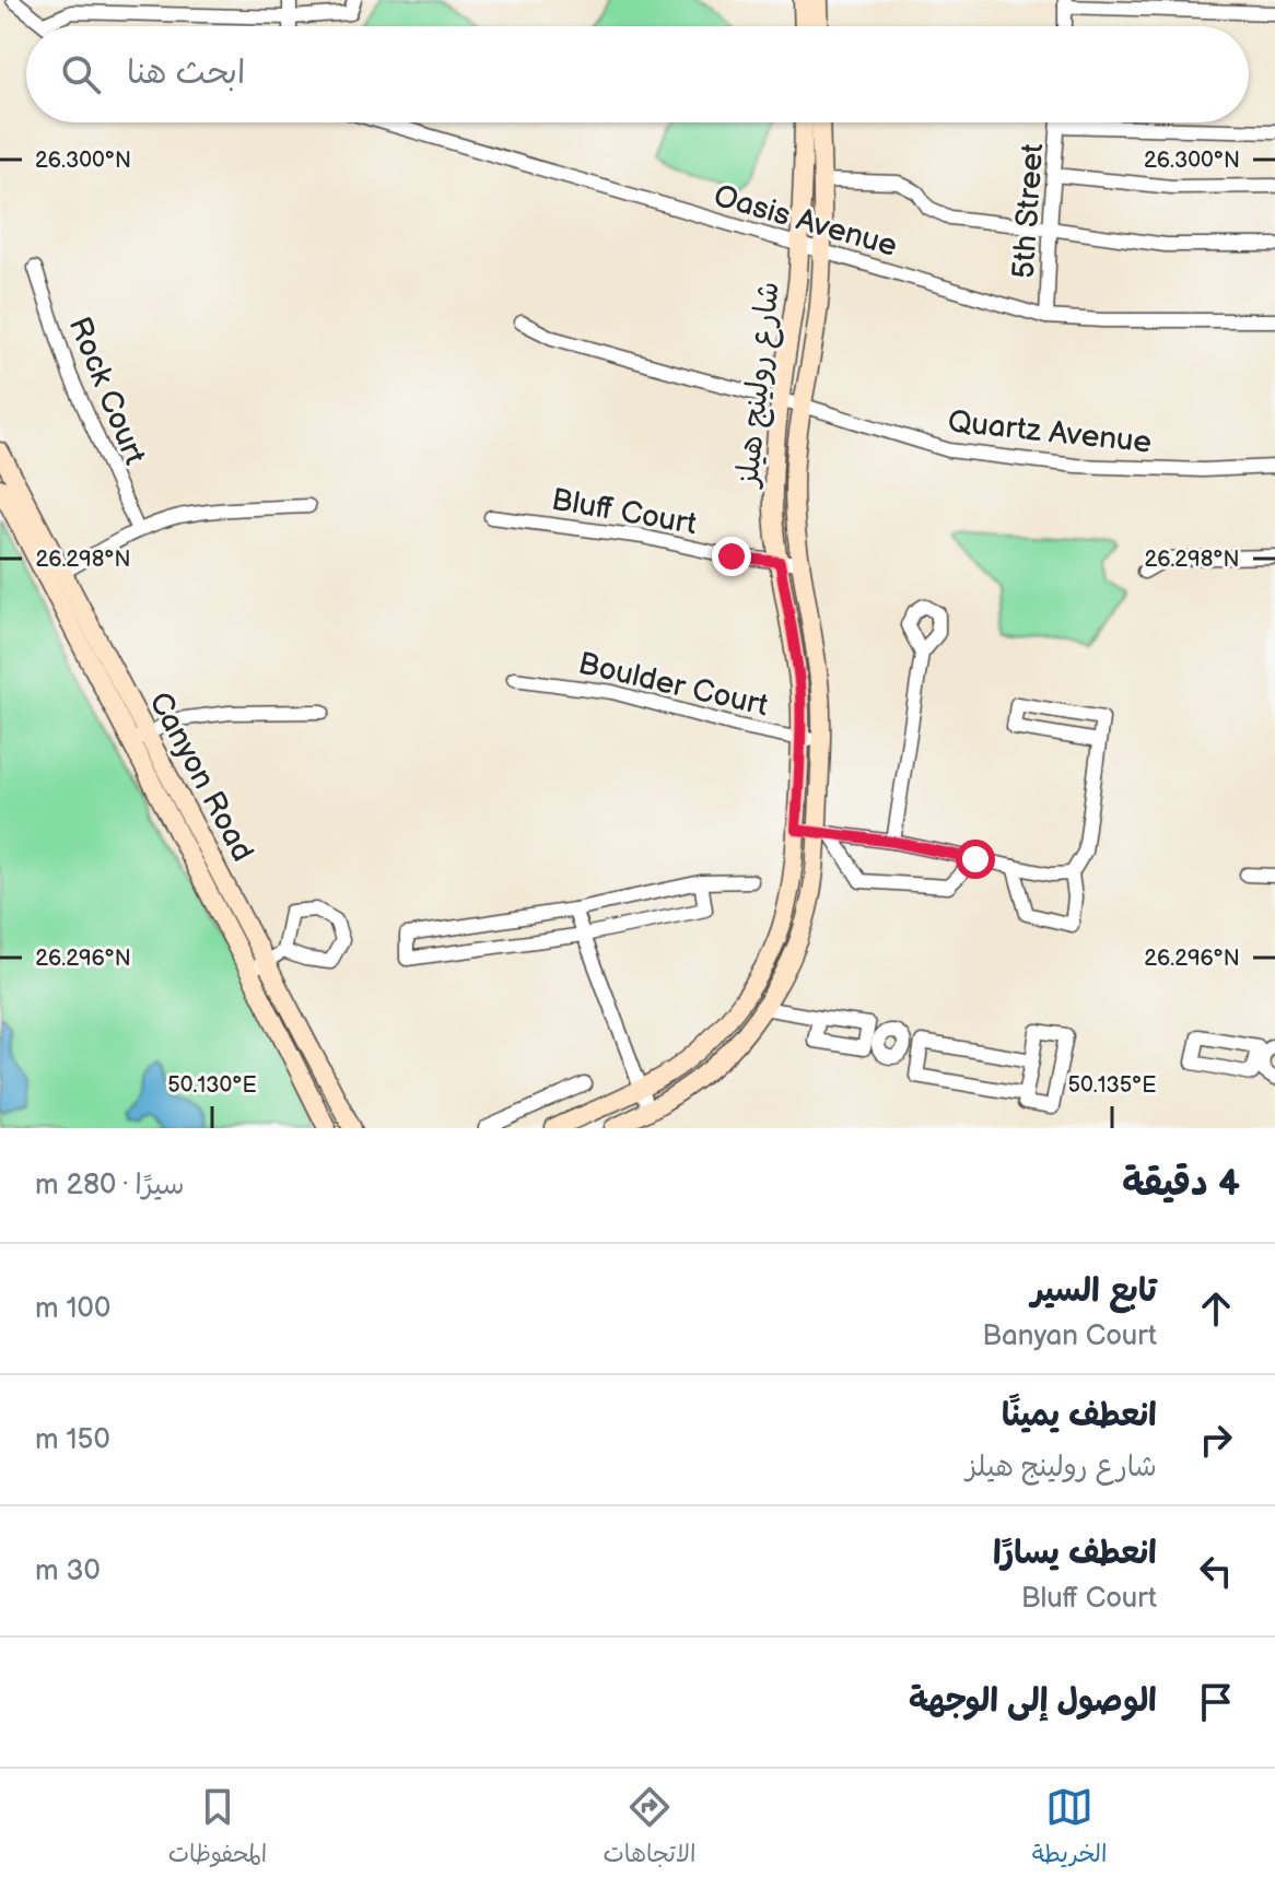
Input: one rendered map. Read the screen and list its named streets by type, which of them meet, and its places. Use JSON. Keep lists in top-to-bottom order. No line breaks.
{"streets":{"main road":["شارع رولينج هيلز","Canyon Road"],"street":["5th Street","Oasis Avenue","Rock Court","Quartz Avenue","Bluff Court","Boulder Court"]},"crossings":[["5th Street","Oasis Avenue"],["Oasis Avenue","شارع رولينج هيلز"],["شارع رولينج هيلز","Quartz Avenue"],["شارع رولينج هيلز","Bluff Court"],["شارع رولينج هيلز","Boulder Court"]],"page":{"search":"ابحث هنا","heading":["4 دقيقة","سيرًا · 280 m"],"list":[["تابع السير","Banyan Court","100 m"],["انعطف يمينًا","شارع رولينج هيلز","150 m"],["انعطف يسارًا","Bluff Court","30 m"],"الوصول إلى الوجهة"],"nav":["الخريطة","الاتجاهات","المحفوظات"]},"coordinates":["26.300°N","26.298°N","26.296°N","50.130°E","50.135°E"]}
